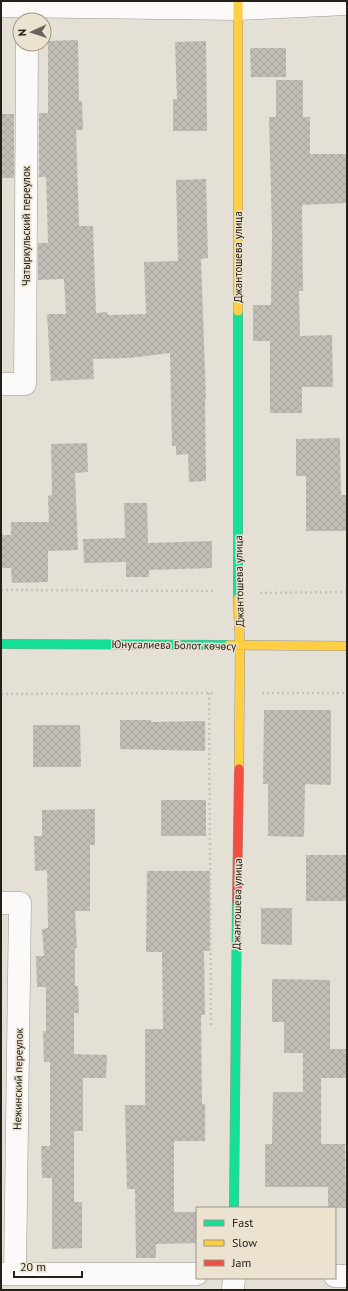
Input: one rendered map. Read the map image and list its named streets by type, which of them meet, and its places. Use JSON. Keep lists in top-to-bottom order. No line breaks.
{"streets":{"street":["Чатыркульский переулок","Джантошева улица","Юнусалиева Болот көчөсү","Нежинский переулок"]},"crossings":[["Джантошева улица","Юнусалиева Болот көчөсү"]],"legend":["Fast","Slow","Jam"],"scale_bar":"20 m","north":"left"}
